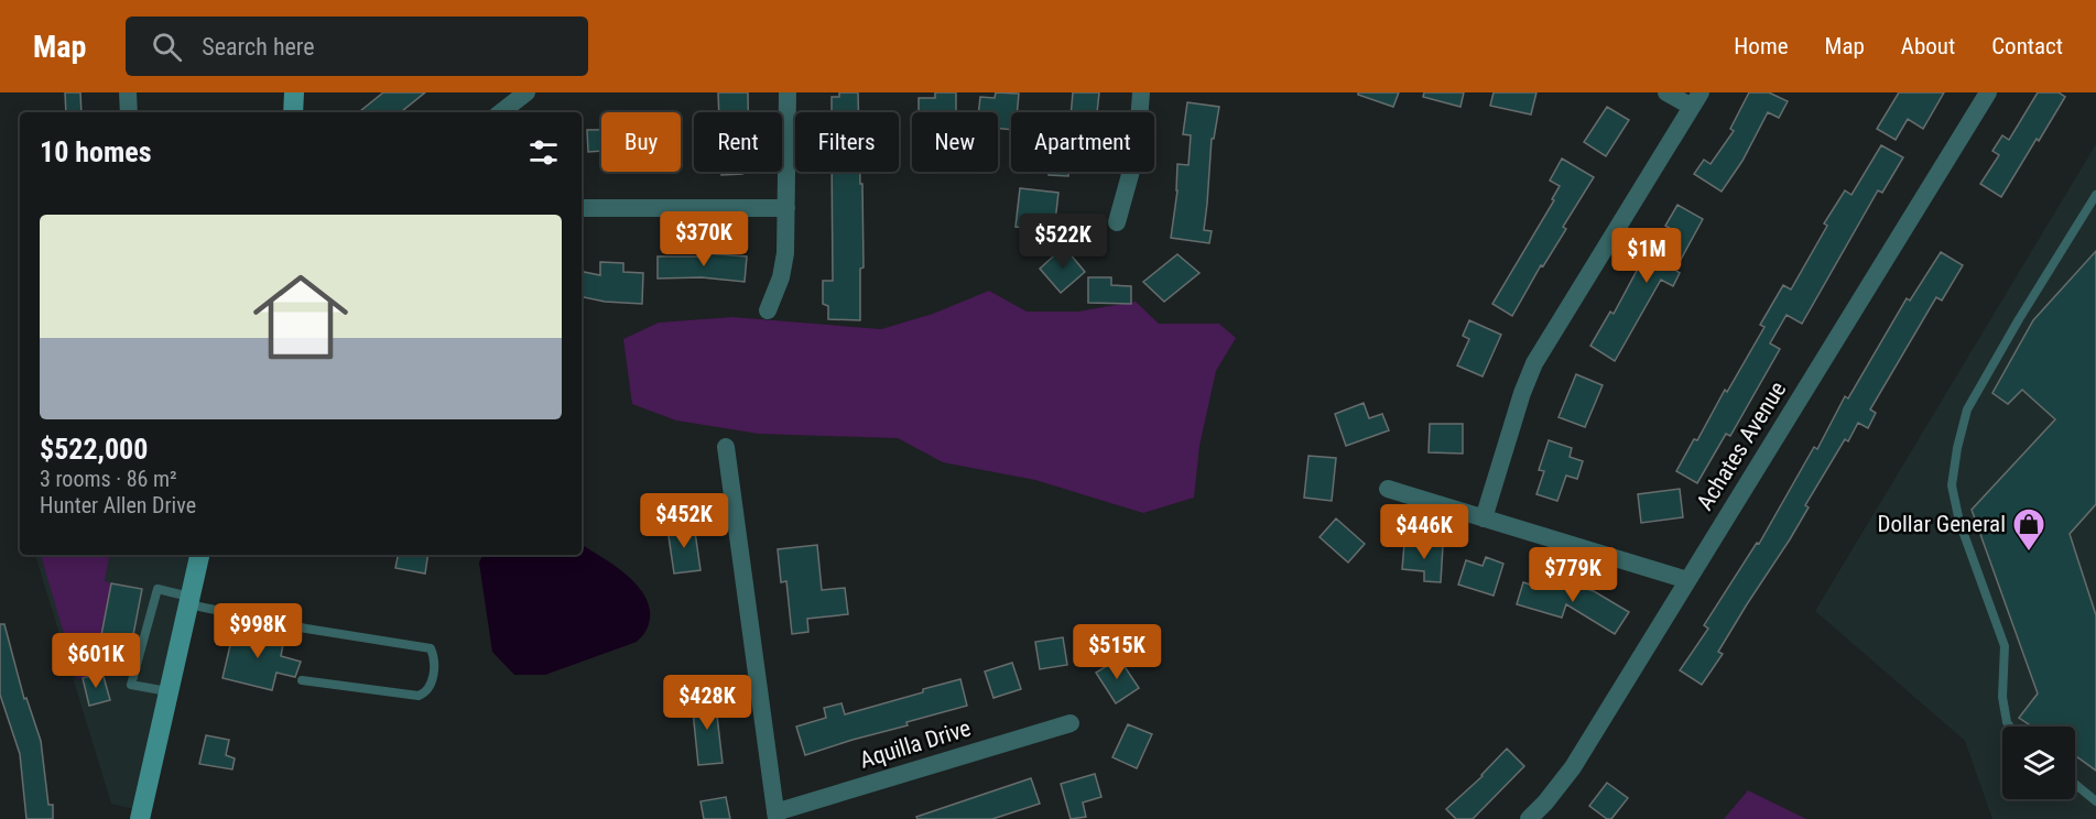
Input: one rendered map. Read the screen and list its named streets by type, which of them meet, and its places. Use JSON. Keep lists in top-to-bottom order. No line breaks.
{"streets":{"street":["Achates Avenue","Aquilla Drive"]},"places":{"shop":["Dollar General"]},"page":{"header":"Map","search":"Search here","nav":["Home","Map","About","Contact"],"chip":["Buy","Rent","Filters","New","Apartment"],"heading":"10 homes","list":[{"name":"$522,000","note":"3 rooms · 86 m² · Hunter Allen Drive"}],"price":["$370K","$522K","$1M","$452K","$446K","$779K","$998K","$515K","$601K","$428K"]}}
